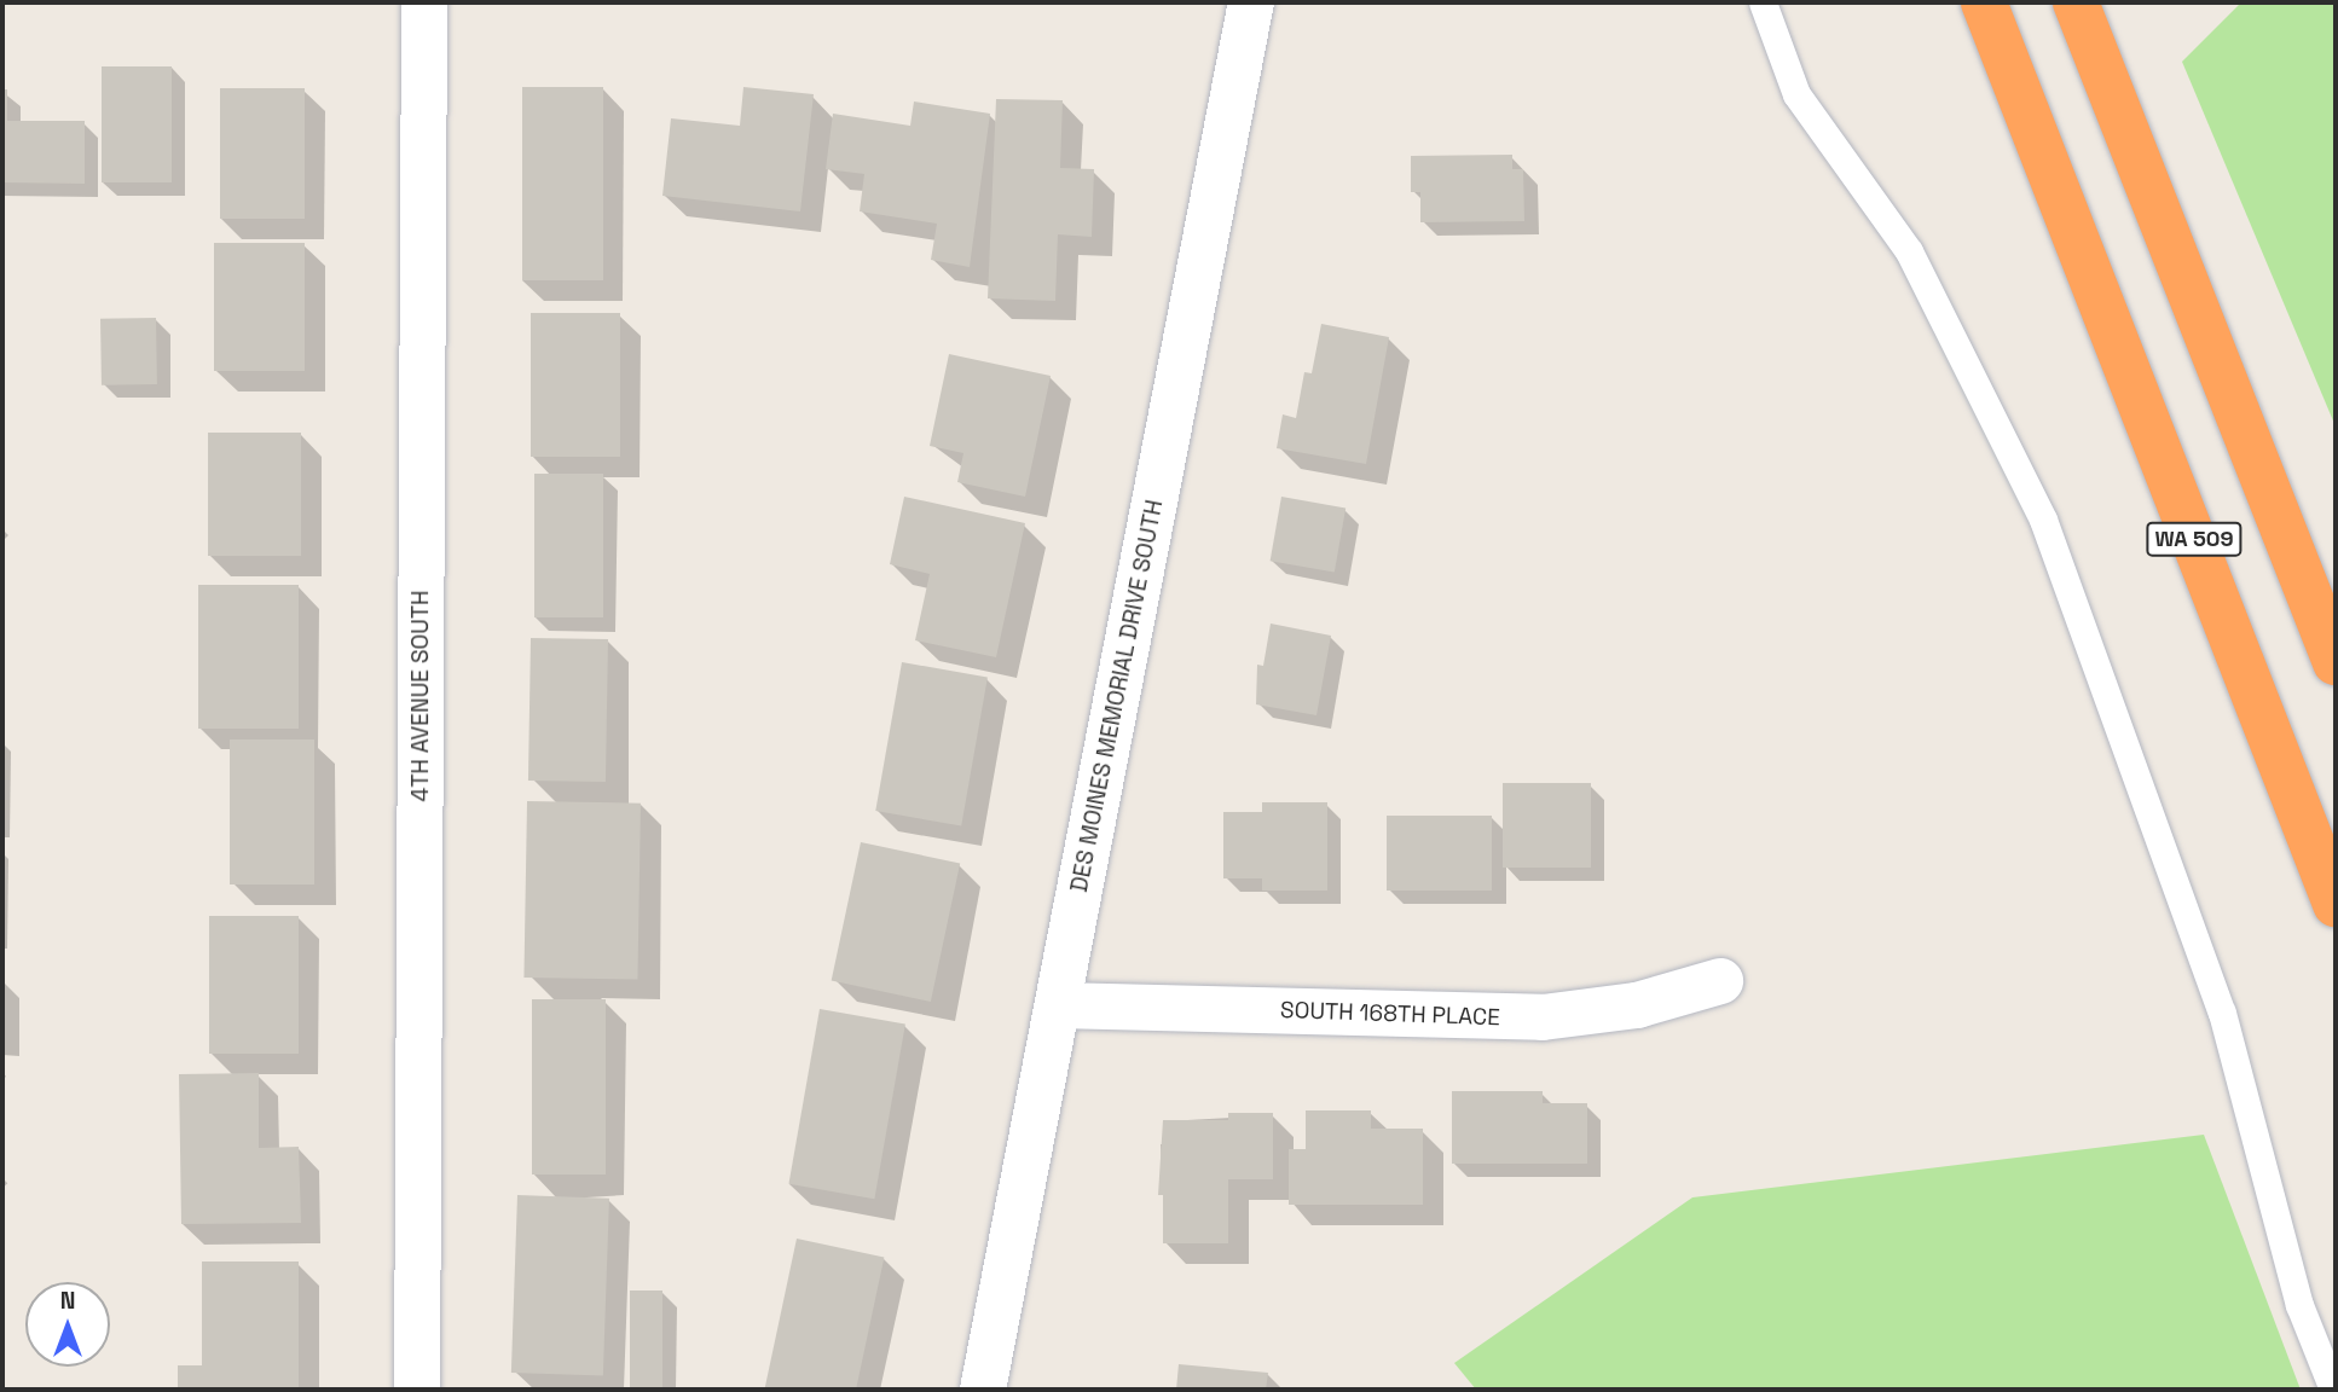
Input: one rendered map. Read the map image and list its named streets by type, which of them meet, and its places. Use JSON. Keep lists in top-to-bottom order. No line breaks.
{"streets":{"highway":["WA 509"],"street":["4TH AVENUE SOUTH","DES MOINES MEMORIAL DRIVE SOUTH","SOUTH 168TH PLACE"]},"crossings":[["DES MOINES MEMORIAL DRIVE SOUTH","SOUTH 168TH PLACE"]],"north":"top"}
